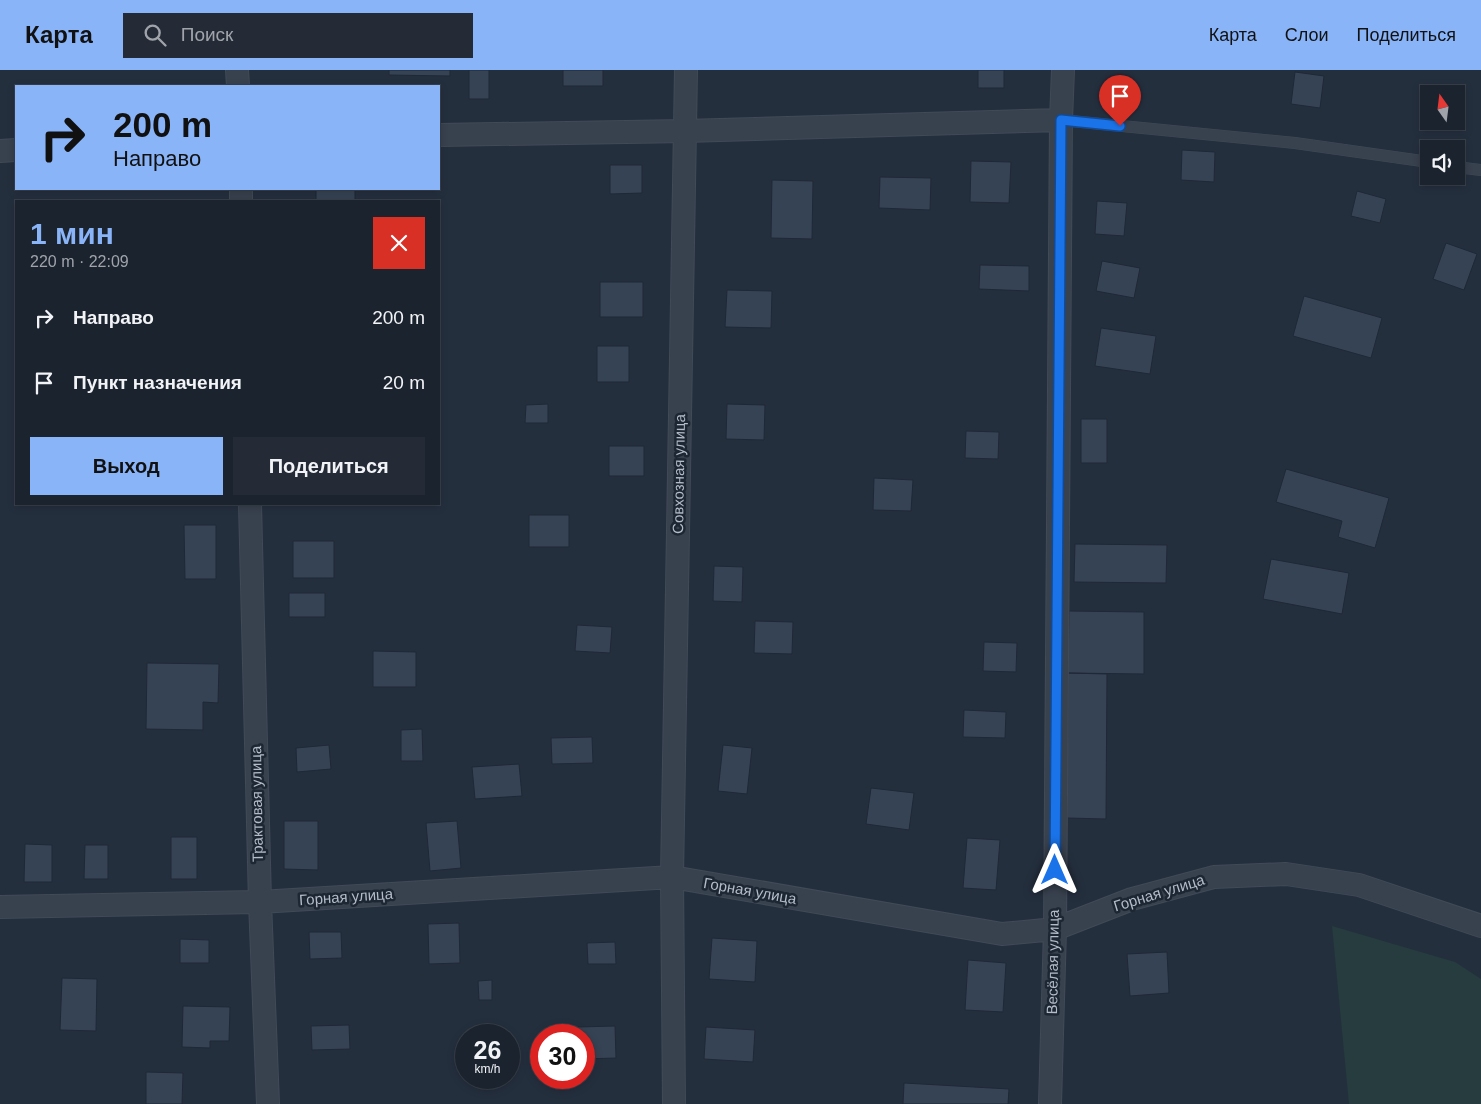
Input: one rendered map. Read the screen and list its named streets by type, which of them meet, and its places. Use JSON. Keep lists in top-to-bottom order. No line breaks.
{"streets":{"street":["Совхозная улица","Трактовая улица","Горная улица","Весёлая улица"]},"crossings":[["Совхозная улица","Горная улица"],["Трактовая улица","Горная улица"],["Горная улица","Весёлая улица"]],"north":"top","page":{"header":"Карта","search":"Поиск","nav":["Карта","Слои","Поделиться"],"turn":["200 m","Направо"],"heading":["1 мин","220 m · 22:09"],"list":[{"name":"Направо","value":"200 m"},{"name":"Пункт назначения","value":"20 m"}],"buttons":["Выход","Поделиться"],"speed":"26 km/h","limit":"30"}}
